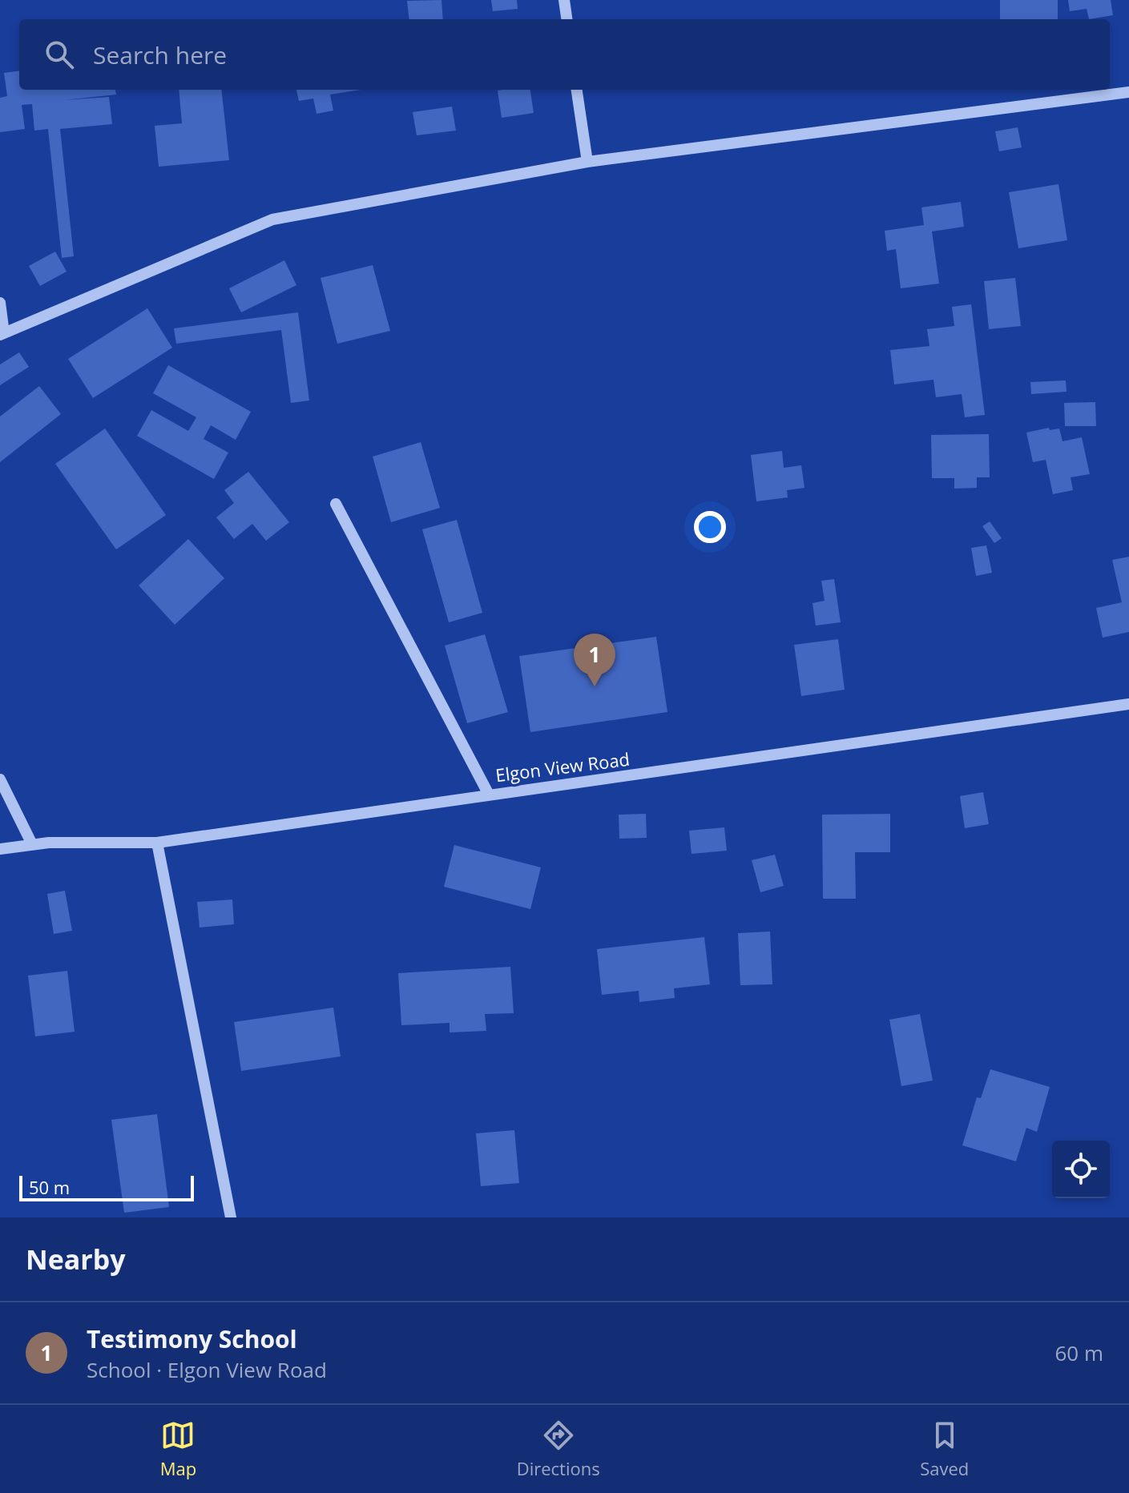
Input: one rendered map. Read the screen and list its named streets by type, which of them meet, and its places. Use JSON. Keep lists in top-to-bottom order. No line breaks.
{"streets":{"street":["Elgon View Road"]},"scale_bar":"50 m","page":{"search":"Search here","pins":"1","scale":"50 m","heading":"Nearby","list":[{"mark":"1","name":"Testimony School","note":"School · Elgon View Road","value":"60 m"}],"nav":["Map","Directions","Saved"]}}
